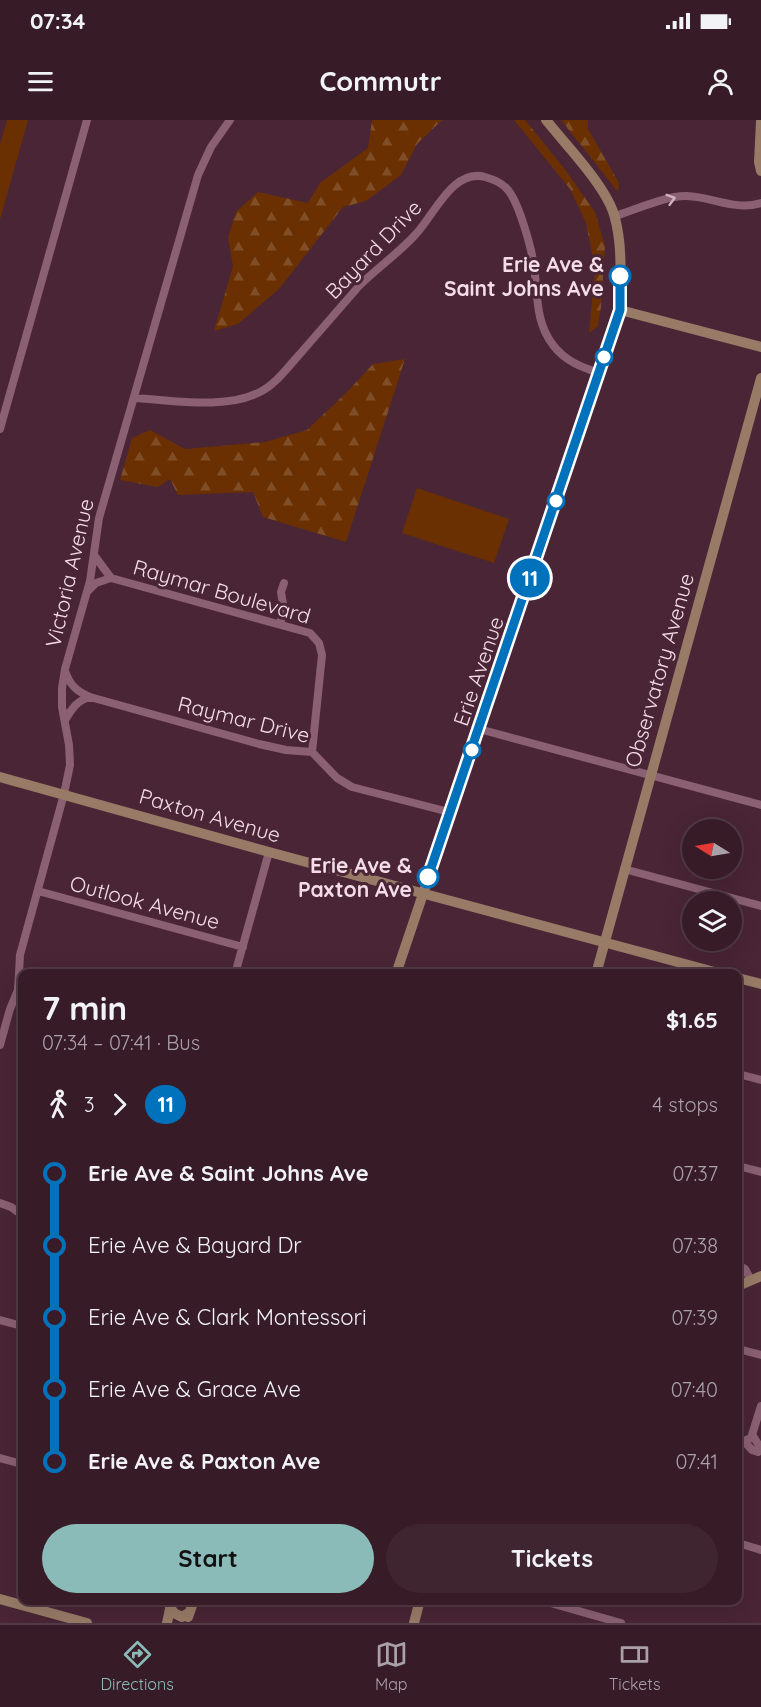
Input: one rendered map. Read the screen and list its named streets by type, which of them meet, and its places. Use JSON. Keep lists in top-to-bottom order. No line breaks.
{"streets":{"street":["Bayard Drive","Victoria Avenue","Raymar Boulevard","Observatory Avenue","Erie Avenue","Raymar Drive","Paxton Avenue","Outlook Avenue"]},"crossings":[["Bayard Drive","Victoria Avenue"],["Bayard Drive","Erie Avenue"],["Victoria Avenue","Raymar Boulevard"],["Victoria Avenue","Raymar Drive"],["Victoria Avenue","Paxton Avenue"],["Victoria Avenue","Outlook Avenue"],["Raymar Boulevard","Raymar Drive"],["Observatory Avenue","Paxton Avenue"],["Erie Avenue","Raymar Drive"],["Erie Avenue","Paxton Avenue"]],"places":["Erie Ave & Saint Johns Ave","Erie Ave & Paxton Ave"],"lines":["bus line 11"],"north":"left","page":{"status":"07:34","header":"Commutr","on_map":"11","heading":["7 min","07:34 – 07:41 · Bus","$1.65"],"legs":["3","11","4 stops"],"list":[{"name":"Erie Ave & Saint Johns Ave","value":"07:37"},{"name":"Erie Ave & Bayard Dr","value":"07:38"},{"name":"Erie Ave & Clark Montessori","value":"07:39"},{"name":"Erie Ave & Grace Ave","value":"07:40"},{"name":"Erie Ave & Paxton Ave","value":"07:41"}],"buttons":["Start","Tickets"],"tabs":["Directions","Map","Tickets"]}}
